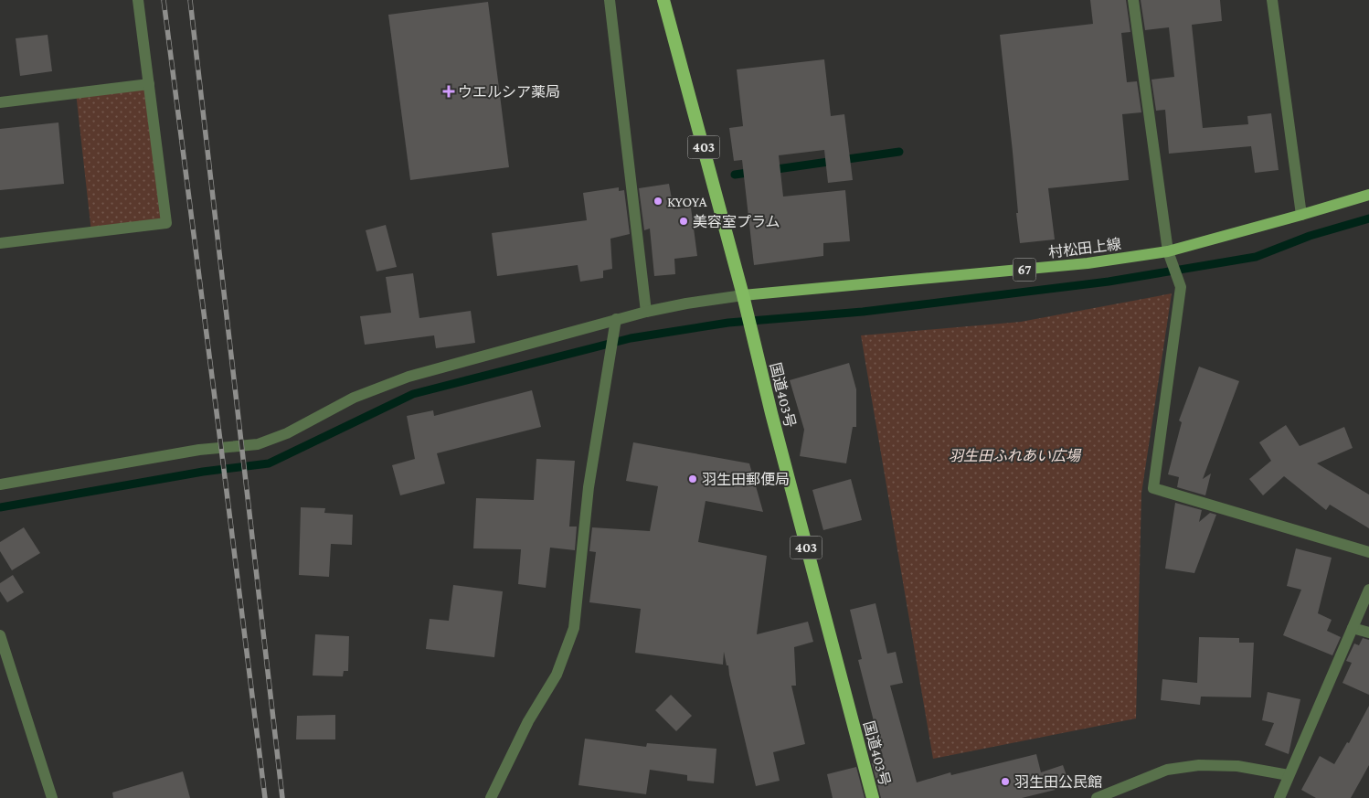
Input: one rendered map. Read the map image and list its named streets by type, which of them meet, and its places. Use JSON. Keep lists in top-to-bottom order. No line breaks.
{"streets":{"highway":["403","国道403号"],"main road":["村松田上線","67"]},"crossings":[["村松田上線","国道403号"]],"parks":["羽生田ふれあい広場"],"places":{"health":["ウエルシア薬局"],"other":["KYOYA","美容室プラム","羽生田郵便局","羽生田公民館"]}}
